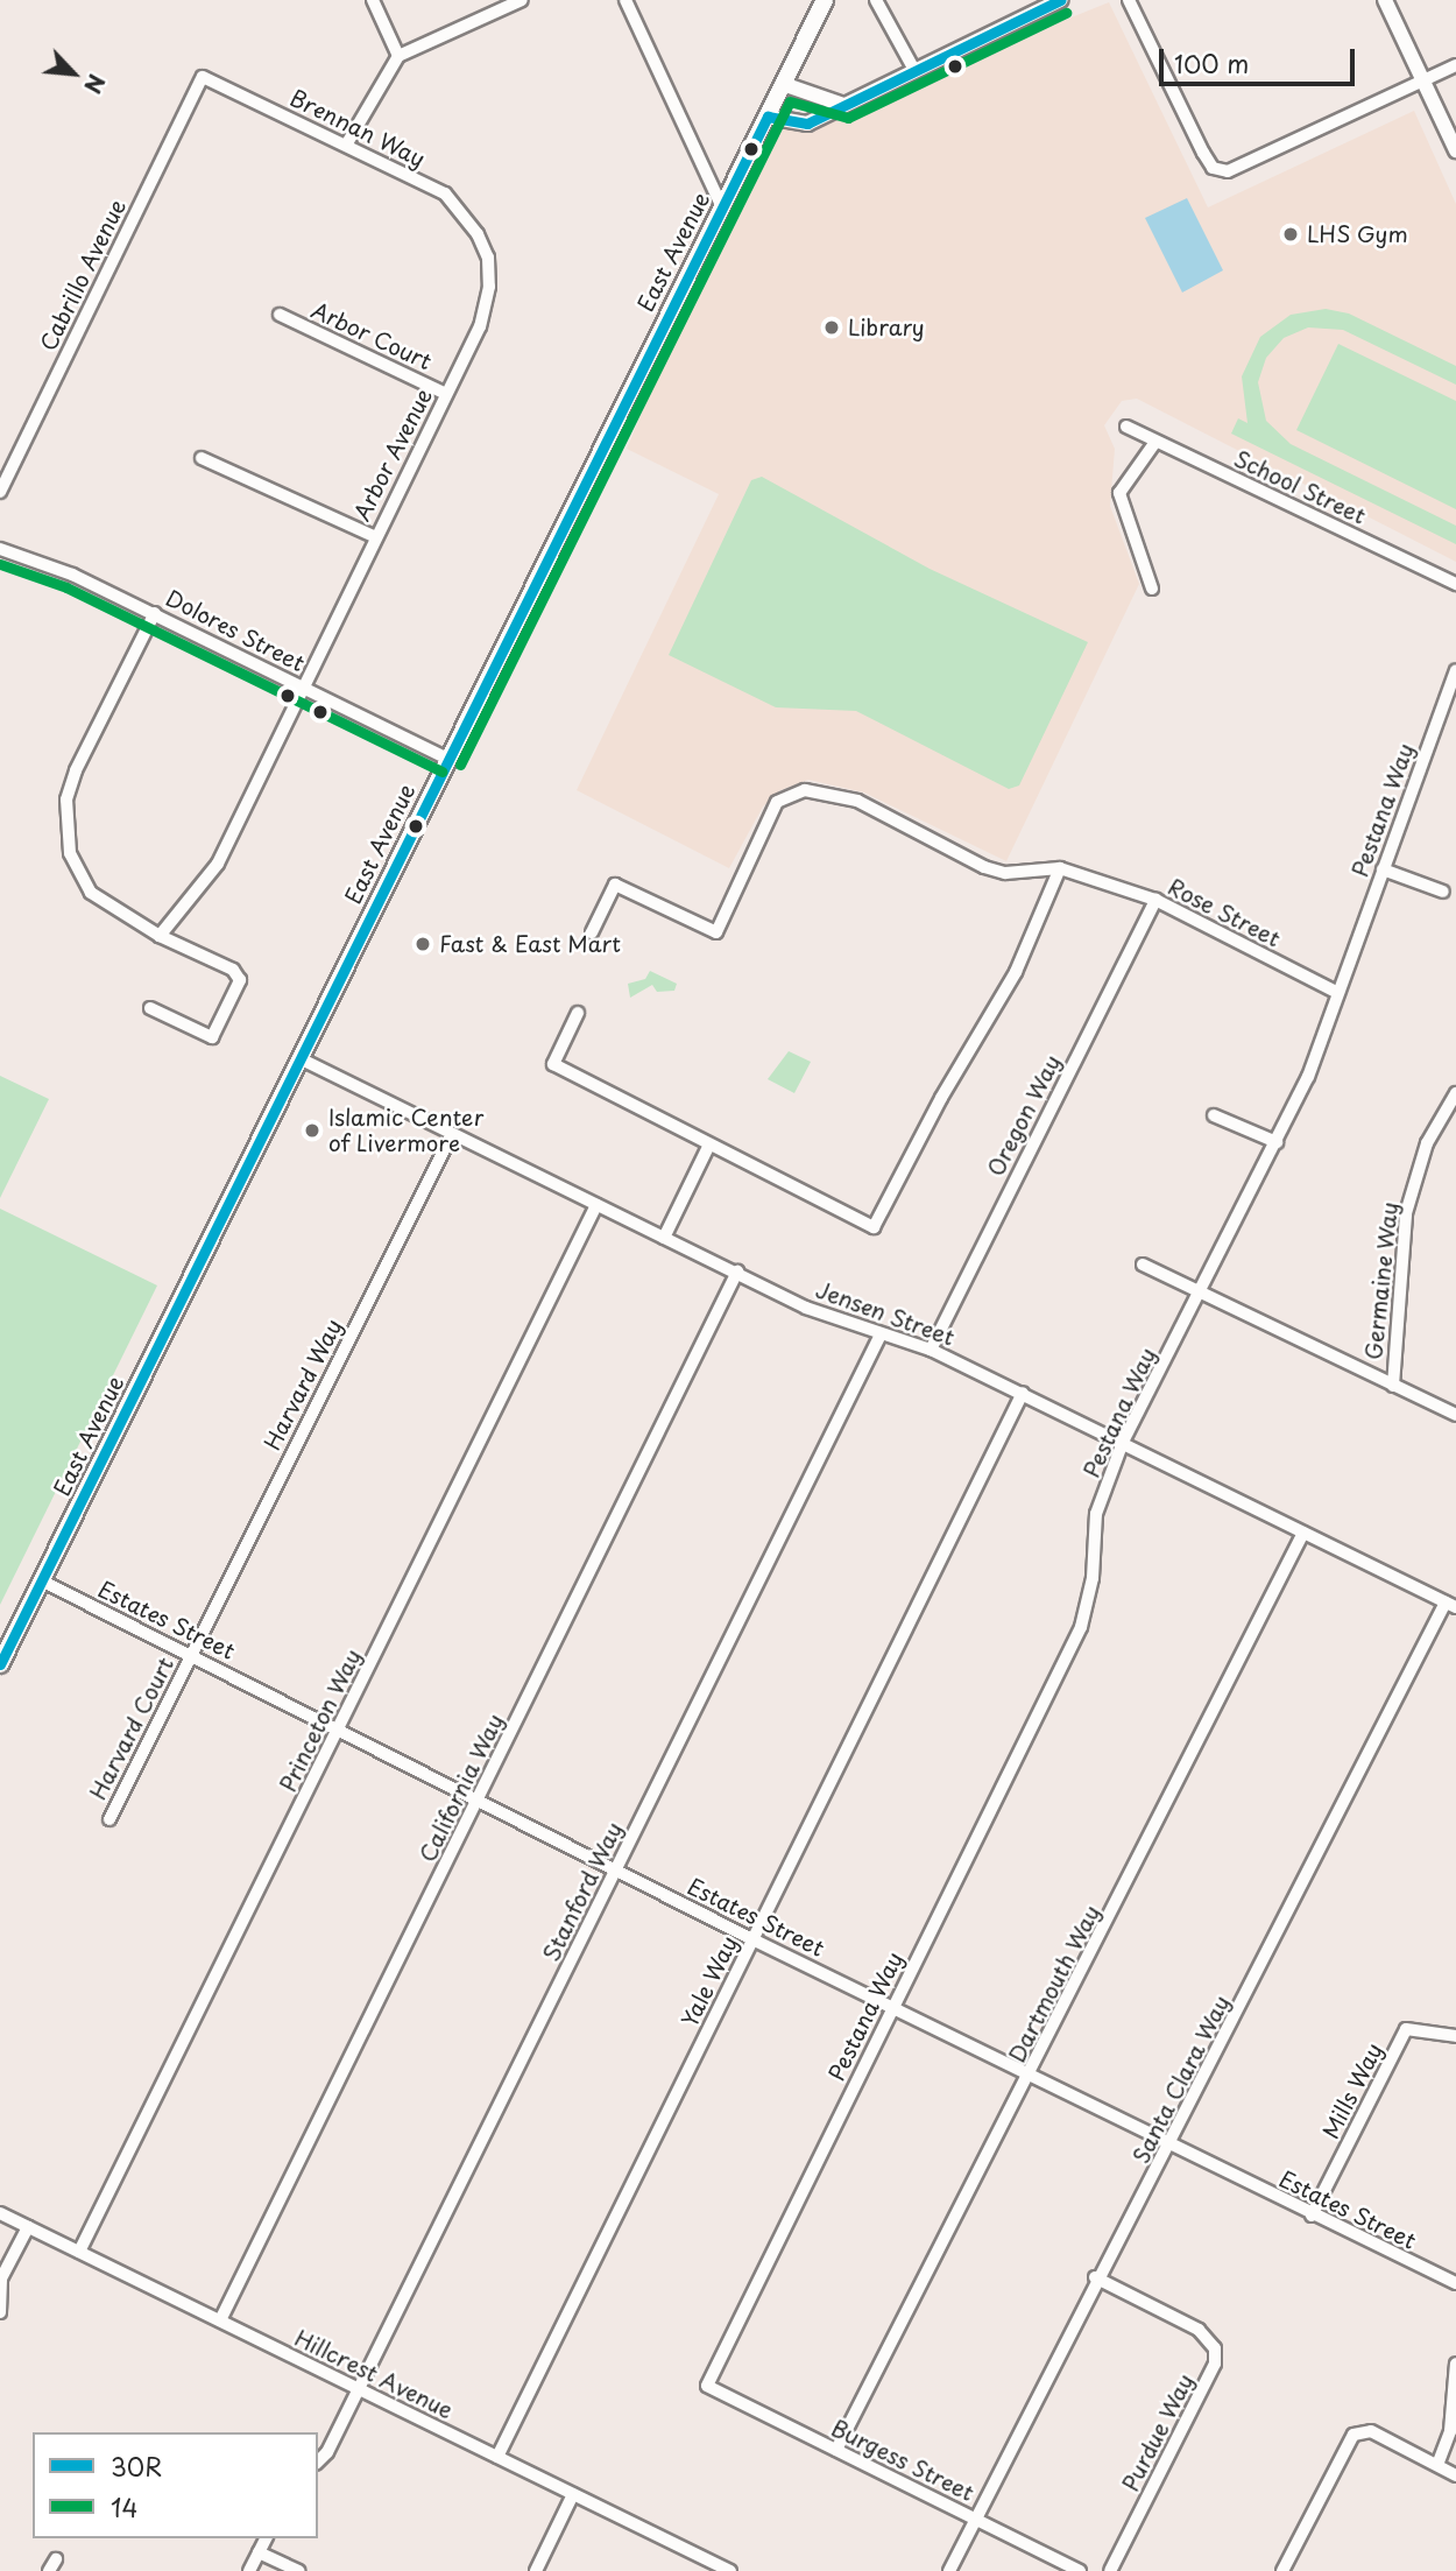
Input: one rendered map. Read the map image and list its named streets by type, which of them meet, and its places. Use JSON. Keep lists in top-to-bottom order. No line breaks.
{"streets":{"main road":["East Avenue"],"street":["Brennan Way","Cabrillo Avenue","Arbor Court","Arbor Avenue","School Street","Dolores Street","Pestana Way","Rose Street","Oregon Way","Germaine Way","Jensen Street","Harvard Way","Estates Street","Princeton Way","Harvard Court","California Way","Stanford Way","Yale Way","Dartmouth Way","Santa Clara Way","Mills Way","Hillcrest Avenue","Purdue Way","Burgess Street"]},"crossings":[["Brennan Way","Cabrillo Avenue"],["Brennan Way","Arbor Avenue"],["East Avenue","Dolores Street"],["East Avenue","Jensen Street"],["East Avenue","Estates Street"],["Arbor Court","Arbor Avenue"],["Arbor Avenue","Dolores Street"],["Pestana Way","Rose Street"],["Pestana Way","Jensen Street"],["Pestana Way","Estates Street"],["Pestana Way","Burgess Street"],["Rose Street","Oregon Way"],["Oregon Way","Jensen Street"],["Jensen Street","Harvard Way"],["Jensen Street","Princeton Way"],["Jensen Street","California Way"],["Jensen Street","Stanford Way"],["Jensen Street","Yale Way"],["Jensen Street","Dartmouth Way"],["Jensen Street","Santa Clara Way"],["Harvard Way","Estates Street"],["Harvard Way","Harvard Court"],["Estates Street","Princeton Way"],["Estates Street","Harvard Court"],["Estates Street","California Way"],["Estates Street","Stanford Way"],["Estates Street","Yale Way"],["Estates Street","Dartmouth Way"],["Estates Street","Santa Clara Way"],["Estates Street","Mills Way"],["Princeton Way","Hillcrest Avenue"],["California Way","Hillcrest Avenue"],["Stanford Way","Hillcrest Avenue"],["Yale Way","Hillcrest Avenue"],["Dartmouth Way","Burgess Street"],["Santa Clara Way","Purdue Way"],["Santa Clara Way","Burgess Street"]],"places":["LHS Gym","Library","Fast & East Mart","Islamic Center of Livermore"],"lines":["transit line 30R","transit line 14"],"legend":["30R","14"],"scale_bar":"100 m","north":"bottom right"}
